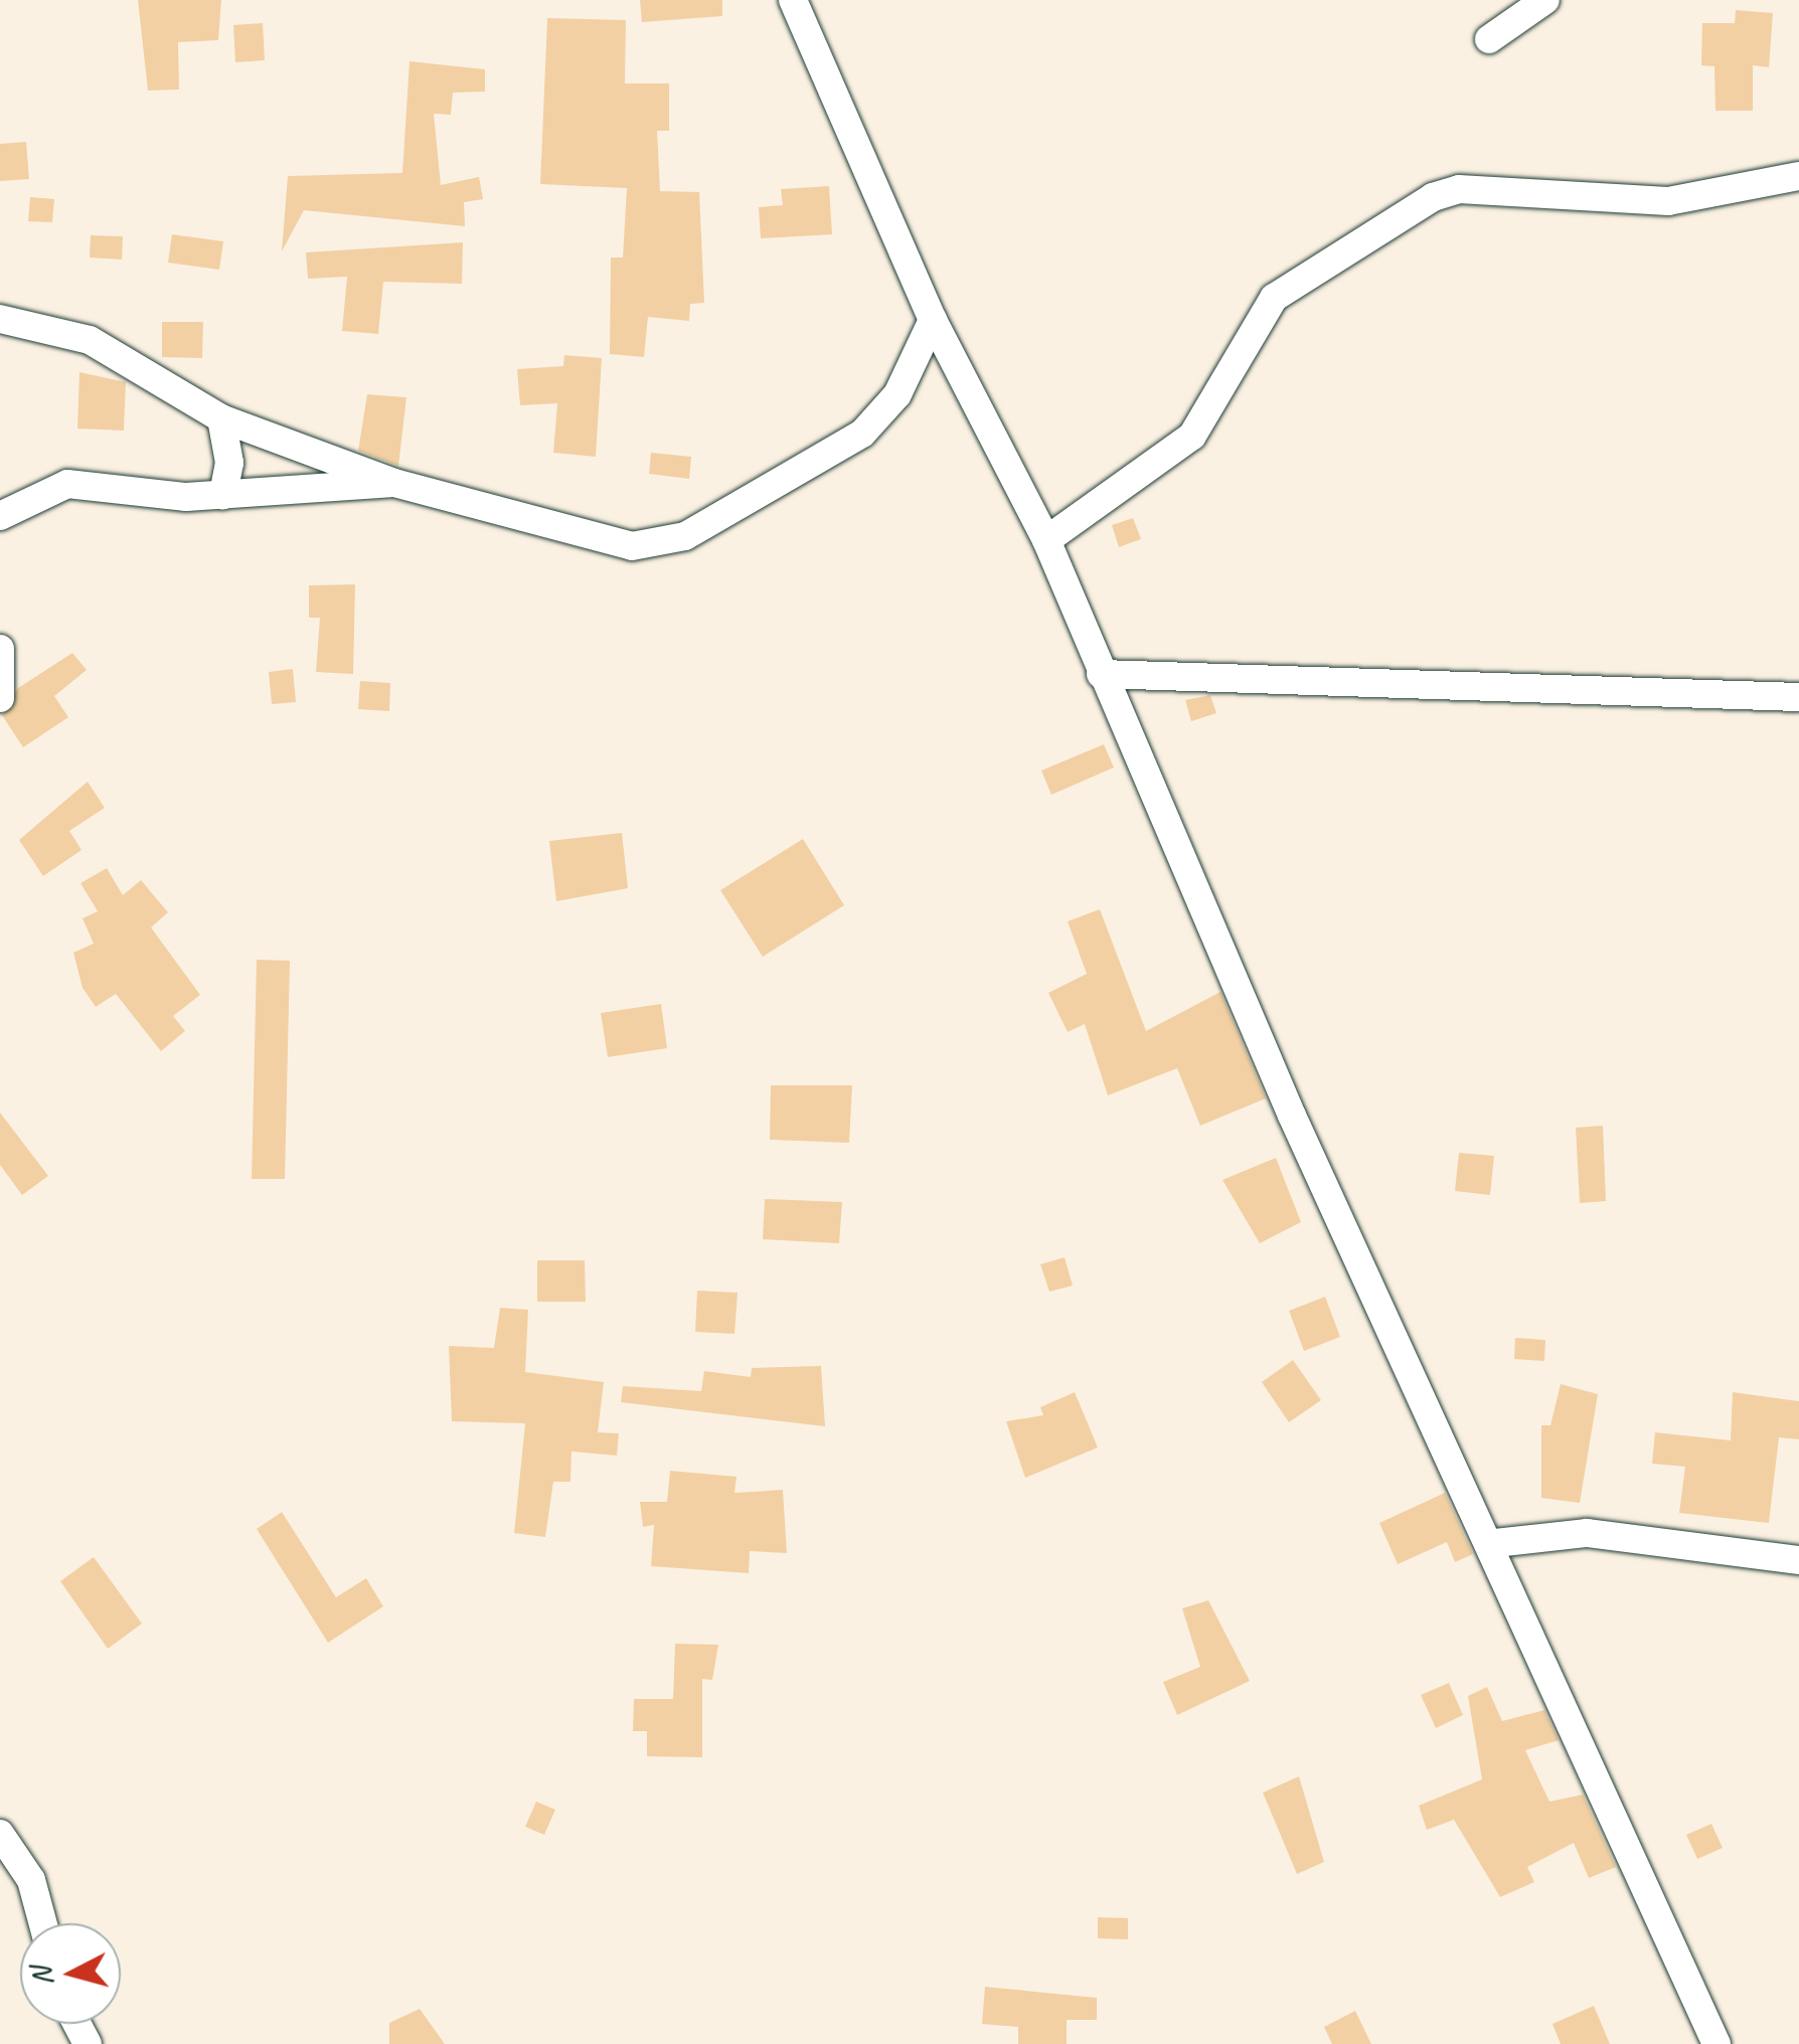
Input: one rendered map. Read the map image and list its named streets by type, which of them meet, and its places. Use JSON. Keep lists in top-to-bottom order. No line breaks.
{"north":"left"}
